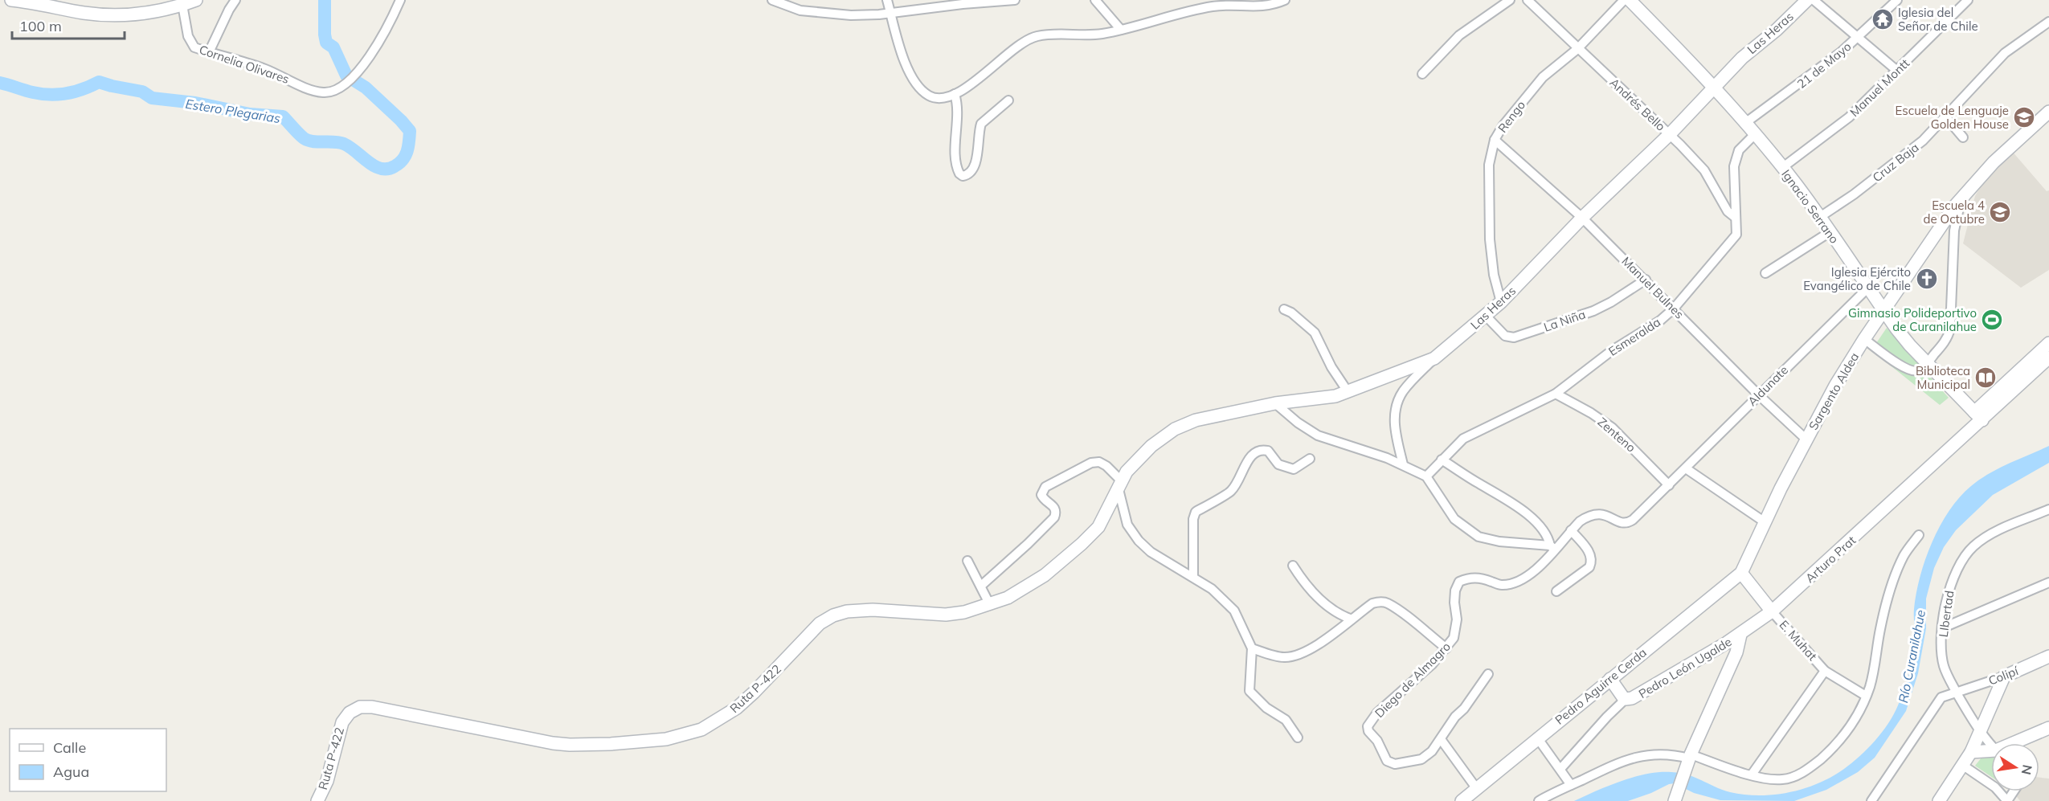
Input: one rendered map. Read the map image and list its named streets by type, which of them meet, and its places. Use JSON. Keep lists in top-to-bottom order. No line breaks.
{"streets":{"street":["Las Heras","Cornelia Olivares","21 de Mayo","Manuel Montt","Andrés Bello","Rengo","Cruz Baja","Ignacio Serrano","Manuel Bulnes","La Niña","Esmeralda","Aldunate","Sargento Aldea","Zenteno","Arturo Prat","LIbertad","E. Muhat","Pedro León Ugalde","Colipí","Diego de Almagro","Pedro Aguirre Cerda","Ruta P-422"]},"crossings":[["Las Heras","Andrés Bello"],["Las Heras","Rengo"],["Las Heras","Ignacio Serrano"],["Las Heras","Manuel Bulnes"],["Las Heras","La Niña"],["Las Heras","Ruta P-422"],["21 de Mayo","Ignacio Serrano"],["Manuel Montt","Ignacio Serrano"],["Andrés Bello","Rengo"],["Andrés Bello","Esmeralda"],["Rengo","Manuel Bulnes"],["Cruz Baja","Ignacio Serrano"],["Ignacio Serrano","Esmeralda"],["Ignacio Serrano","Aldunate"],["Ignacio Serrano","Sargento Aldea"],["Ignacio Serrano","Arturo Prat"],["Manuel Bulnes","La Niña"],["Manuel Bulnes","Esmeralda"],["Manuel Bulnes","Aldunate"],["Manuel Bulnes","Sargento Aldea"],["Esmeralda","Zenteno"],["Aldunate","Zenteno"],["Sargento Aldea","E. Muhat"],["Sargento Aldea","Pedro Aguirre Cerda"],["Arturo Prat","E. Muhat"],["Arturo Prat","Pedro León Ugalde"],["LIbertad","Colipí"],["E. Muhat","Pedro Aguirre Cerda"],["Pedro León Ugalde","Pedro Aguirre Cerda"]],"water":["Estero Plegarias","Río Curanilahue"],"places":{"temple":["Iglesia del Señor de Chile"],"school or university":["Escuela de Lenguaje Golden House","Escuela 4 de Octubre"],"church":["Iglesia Ejército Evangélico de Chile"],"sports":["Gimnasio Polideportivo de Curanilahue"],"library":["Biblioteca Municipal"]},"legend":["Calle","Agua"],"scale_bar":"100 m","north":"right"}
